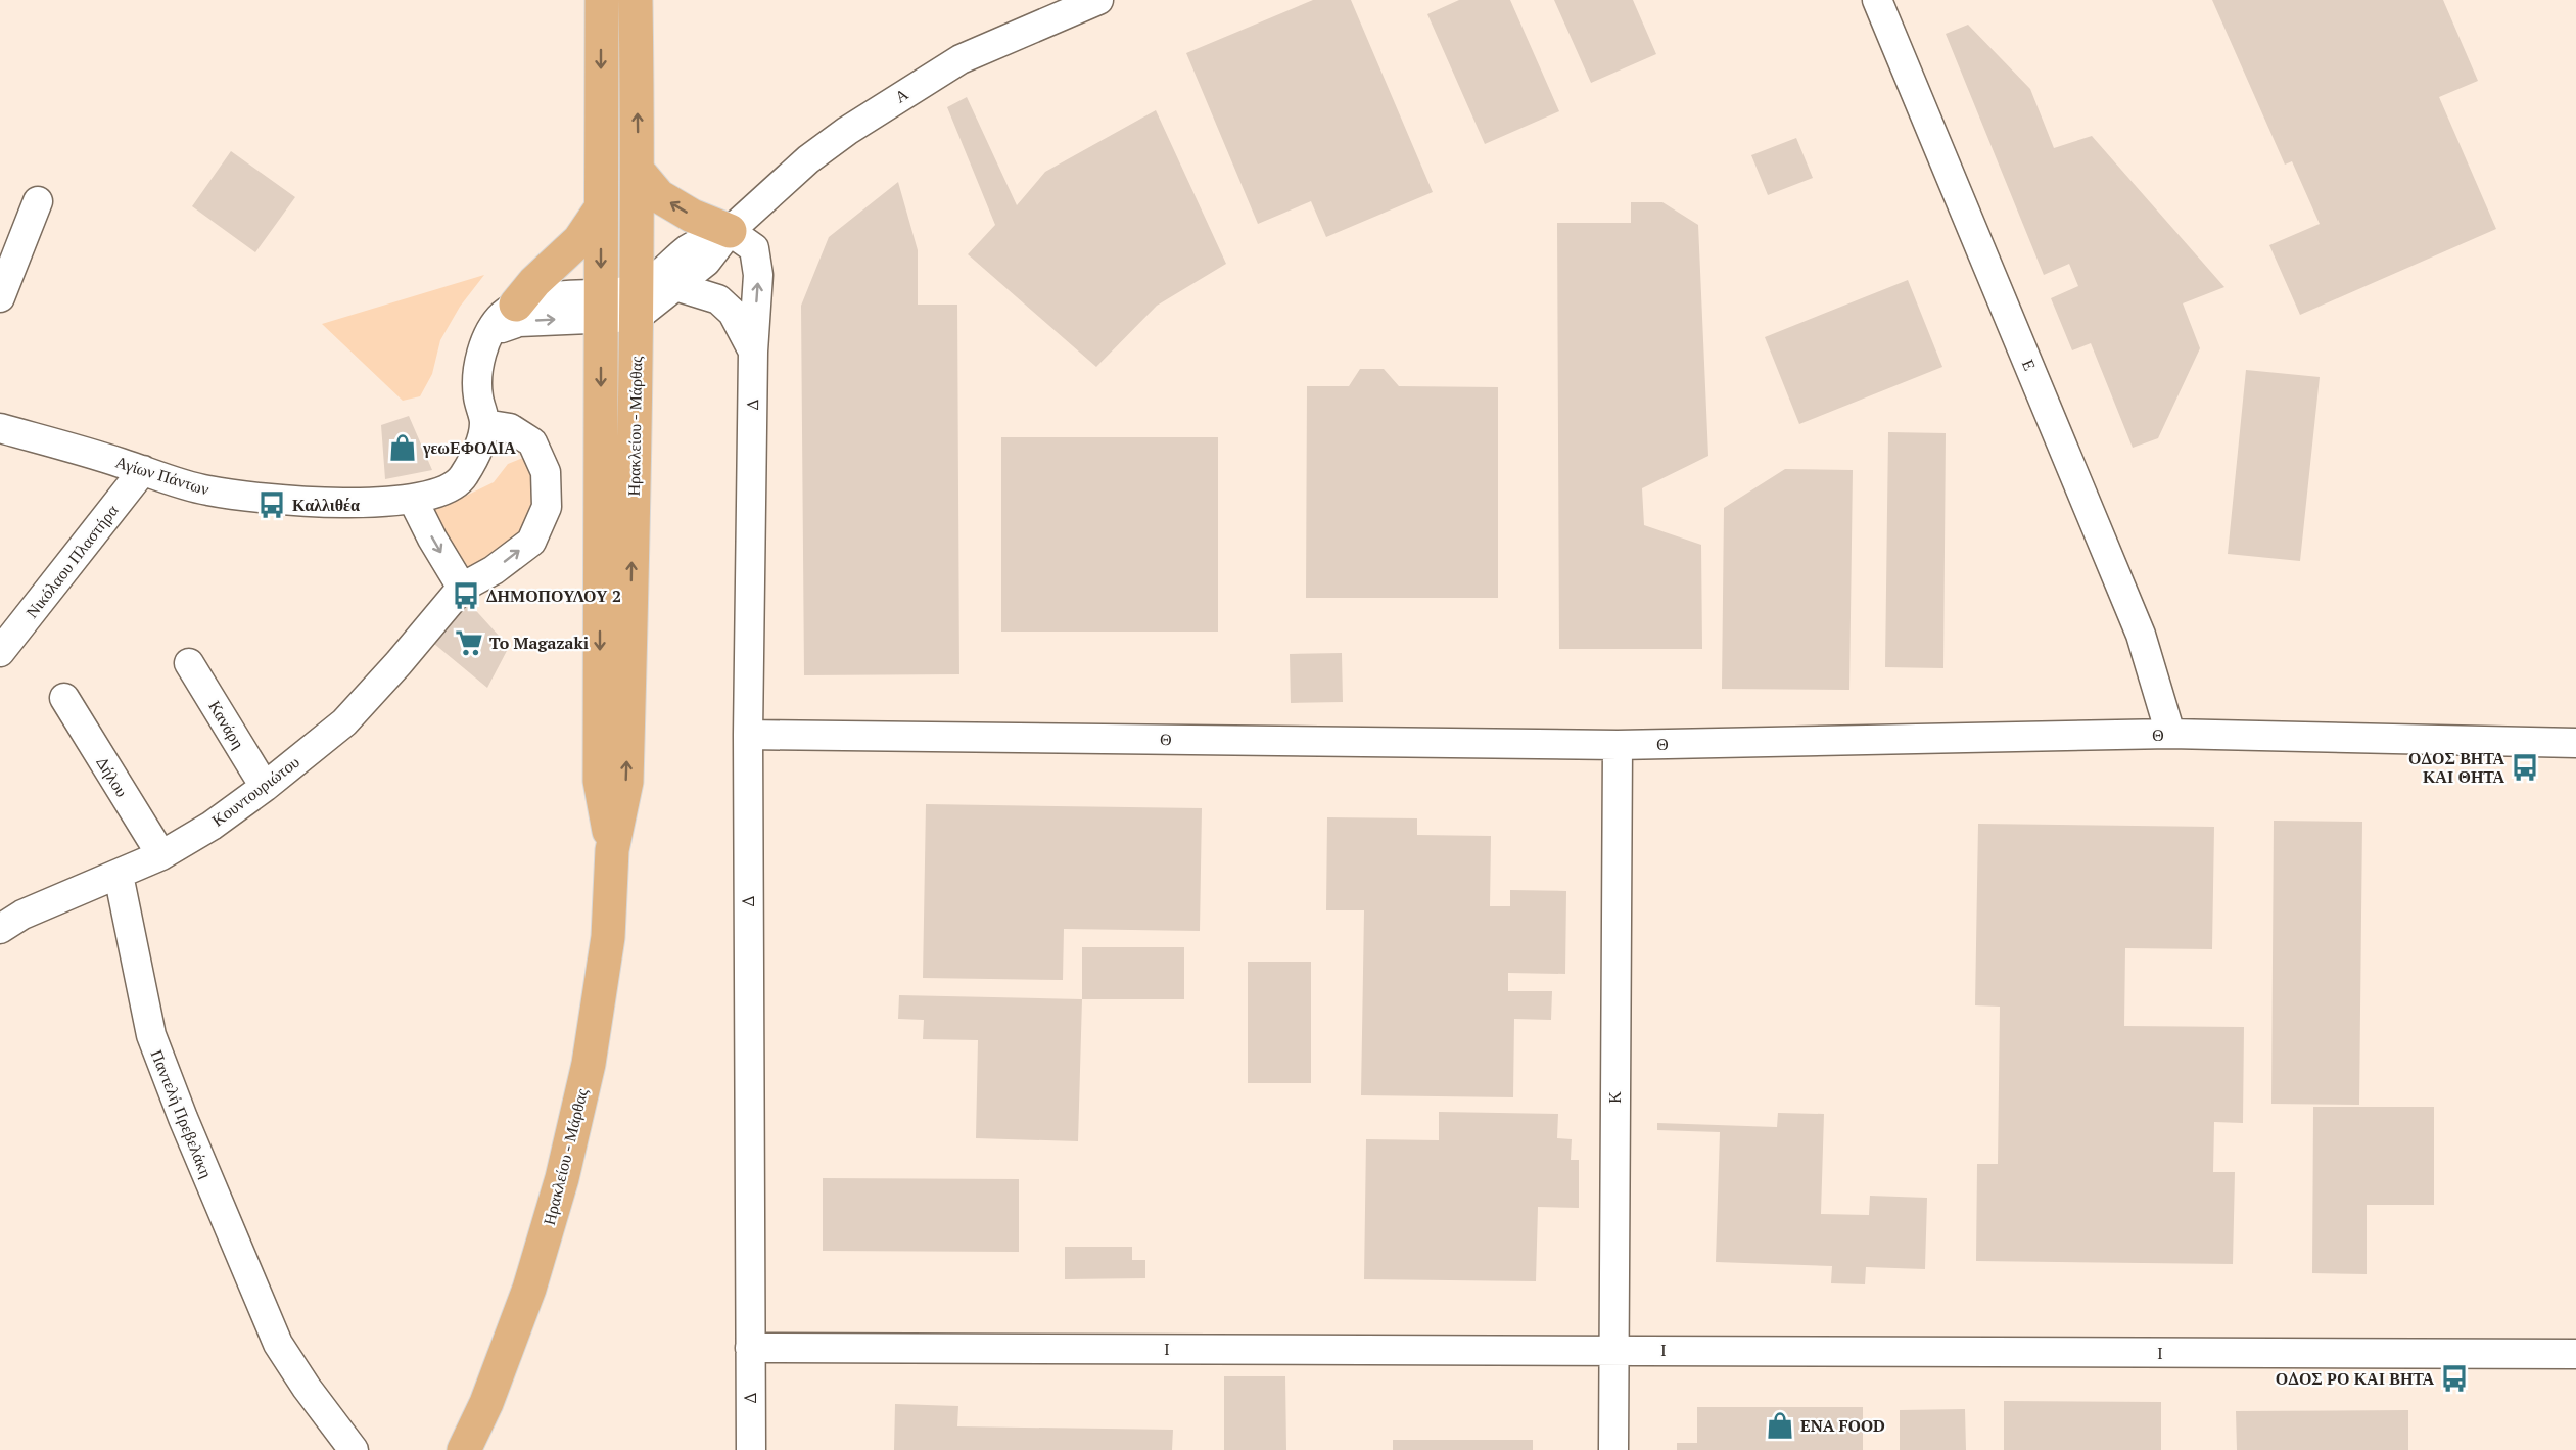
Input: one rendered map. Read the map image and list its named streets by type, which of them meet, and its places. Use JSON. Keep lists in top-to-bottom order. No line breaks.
{"streets":{"main road":["Ηρακλείου - Μάρθας"],"street":["Α","Ε","Δ","Αγίων Πάντων","Νικόλαου Πλαστήρα","Κανάρη","Θ","Δήλου","Κουντουριώτου","Κ","Παντελή Πρεβελάκη","Ι"]},"crossings":[["Α","Δ"],["Α","Ηρακλείου - Μάρθας"],["Ε","Θ"],["Δ","Θ"],["Δ","Ι"],["Αγίων Πάντων","Νικόλαου Πλαστήρα"],["Κανάρη","Κουντουριώτου"],["Θ","Κ"],["Δήλου","Κουντουριώτου"],["Κουντουριώτου","Παντελή Πρεβελάκη"],["Κ","Ι"]],"places":{"shop":["γεωΕΦΟΔΙΑ","ENA FOOD"],"bus stop":["Καλλιθέα","ΔΗΜΟΠΟΥΛΟΥ 2","ΟΔΟΣ ΒΗΤΑ ΚΑΙ ΘΗΤΑ","ΟΔΟΣ ΡΟ ΚΑΙ ΒΗΤΑ"],"supermarket":["To Magazaki"]}}
